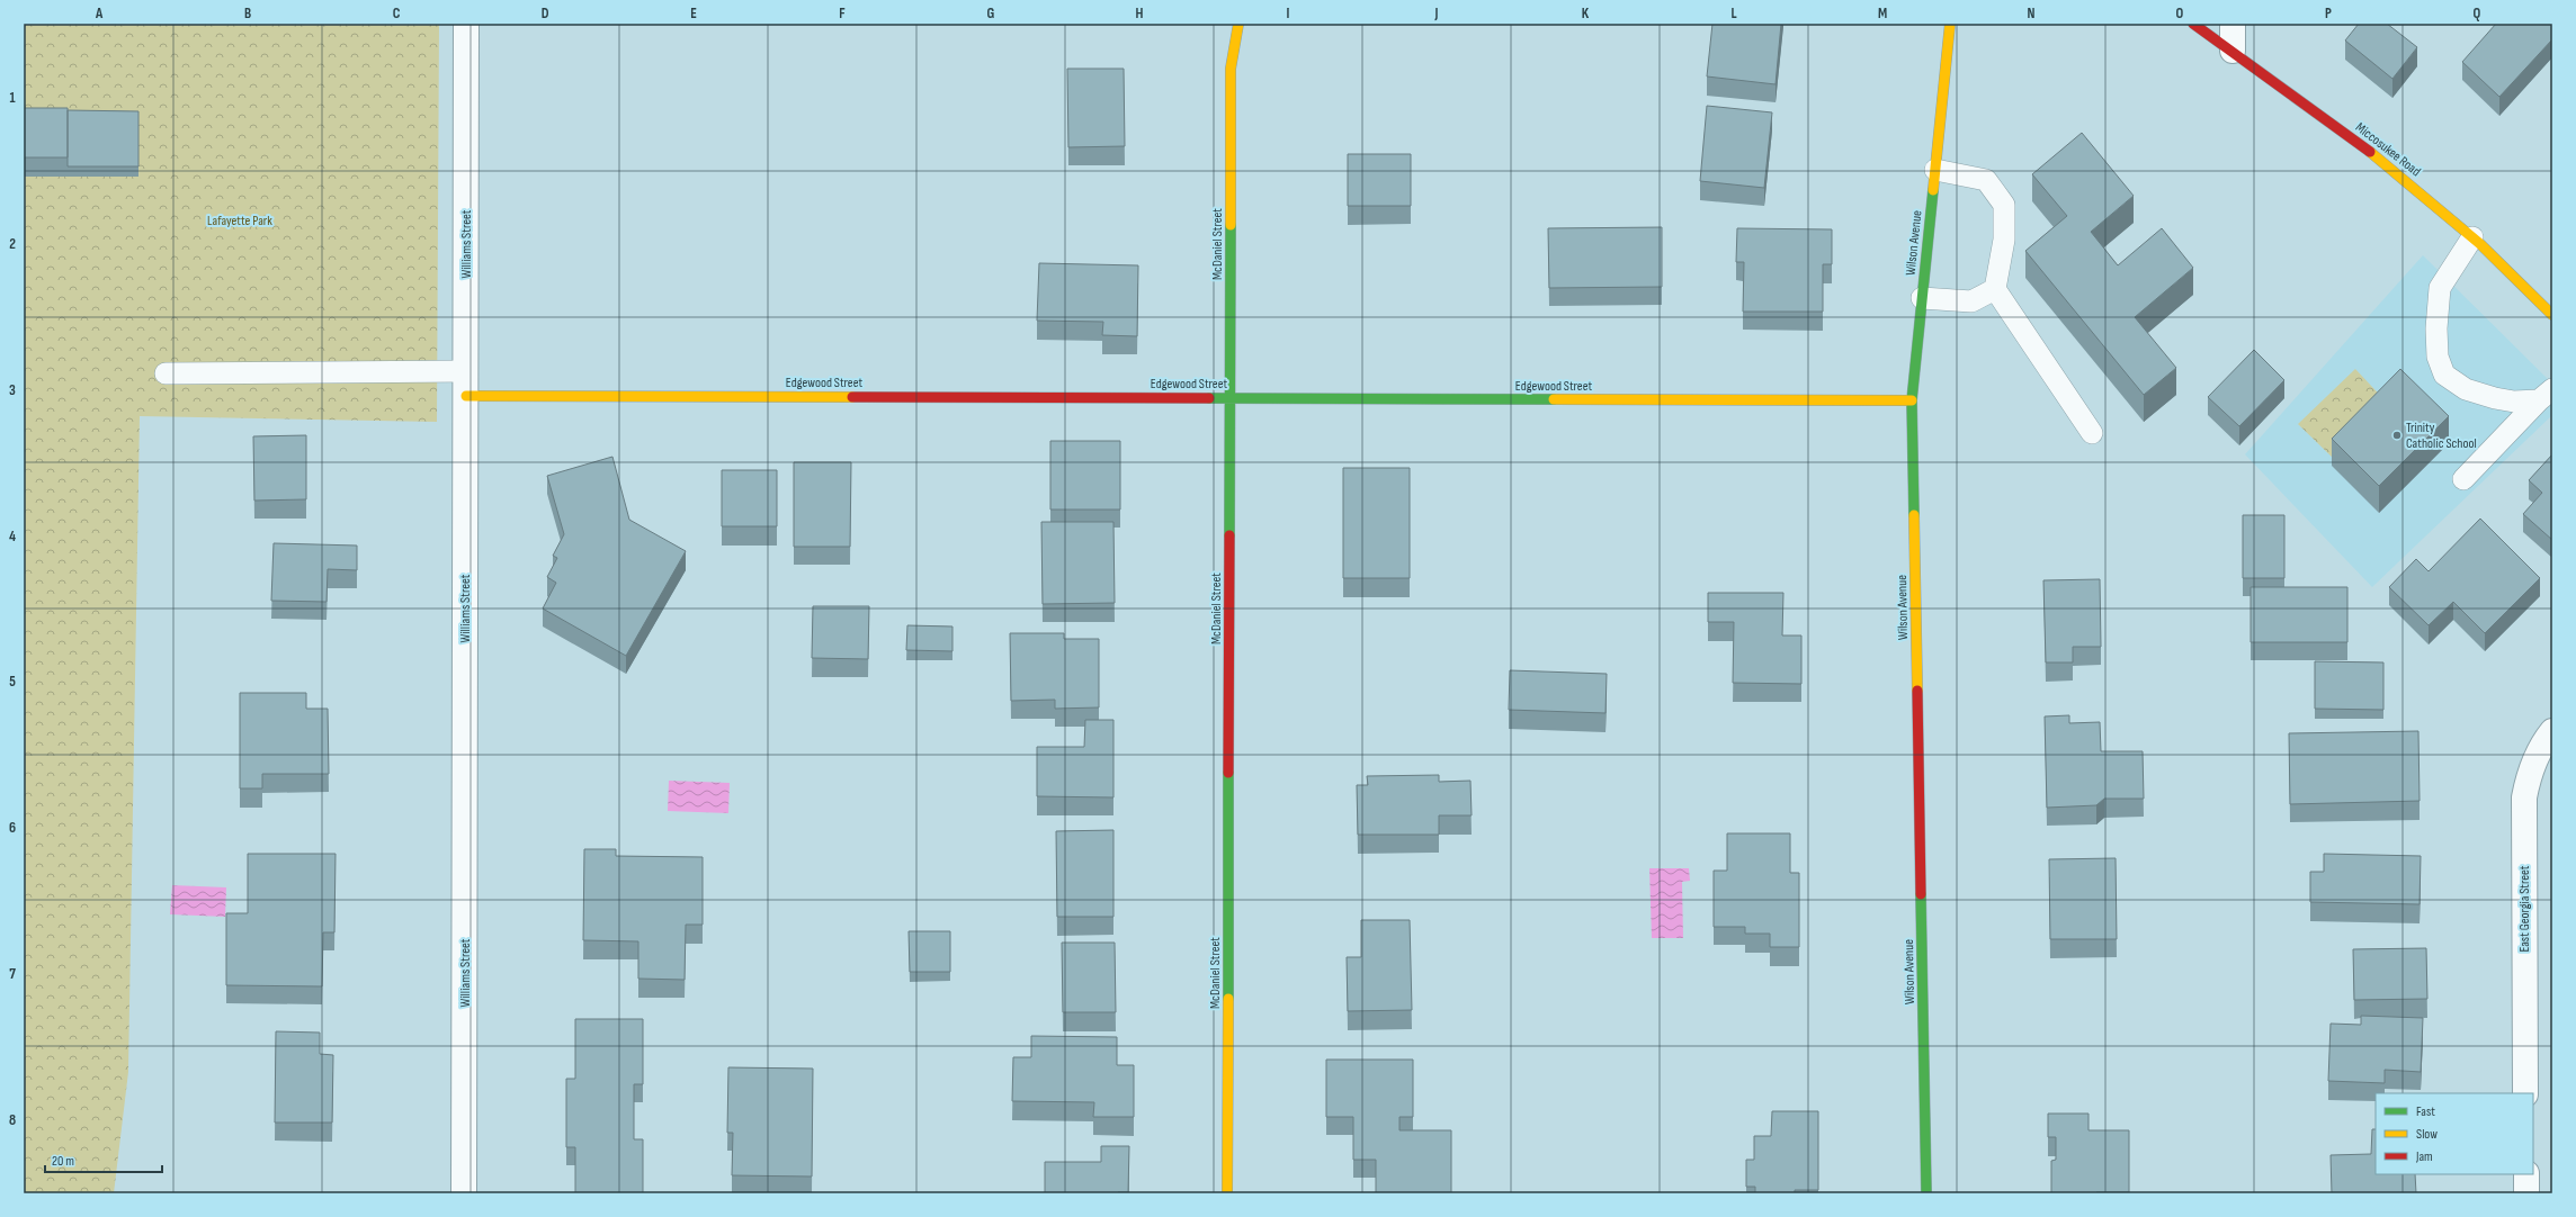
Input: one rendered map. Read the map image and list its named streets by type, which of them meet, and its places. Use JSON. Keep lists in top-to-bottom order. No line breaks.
{"streets":{"street":["Miccosukee Road","Wilson Avenue","Williams Street","McDaniel Street","Edgewood Street","East Georgia Street"]},"crossings":[["Wilson Avenue","Edgewood Street"],["Williams Street","Edgewood Street"],["McDaniel Street","Edgewood Street"]],"parks":["Lafayette Park"],"places":["Trinity Catholic School"],"legend":["Fast","Slow","Jam"],"scale_bar":"20 m","grid":{"columns":["A","B","C","D","E","F","G","H","I","J","K","L","M","N","O","P","Q"],"rows":["1","2","3","4","5","6","7","8"]}}
